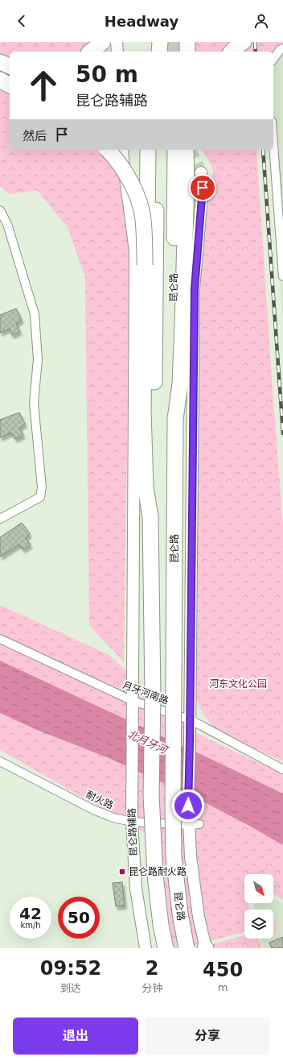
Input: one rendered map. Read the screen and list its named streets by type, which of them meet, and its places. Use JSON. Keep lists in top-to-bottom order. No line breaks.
{"streets":{"highway":["昆仑路"],"main road":["昆仑路辅路"],"street":["月牙河南路","耐火路"]},"crossings":[["月牙河南路","昆仑路辅路"],["耐火路","昆仑路辅路"]],"water":["北月牙河"],"parks":["河东文化公园"],"places":{"transit":["昆仑路耐火路"]},"north":"bottom right","page":{"header":"Headway","turn":["50 m","昆仑路辅路"],"then":"然后","speed":"42 km/h","limit":"50","eta":["09:52","到达","2","分钟","450","m"],"buttons":["退出","分享"]}}
